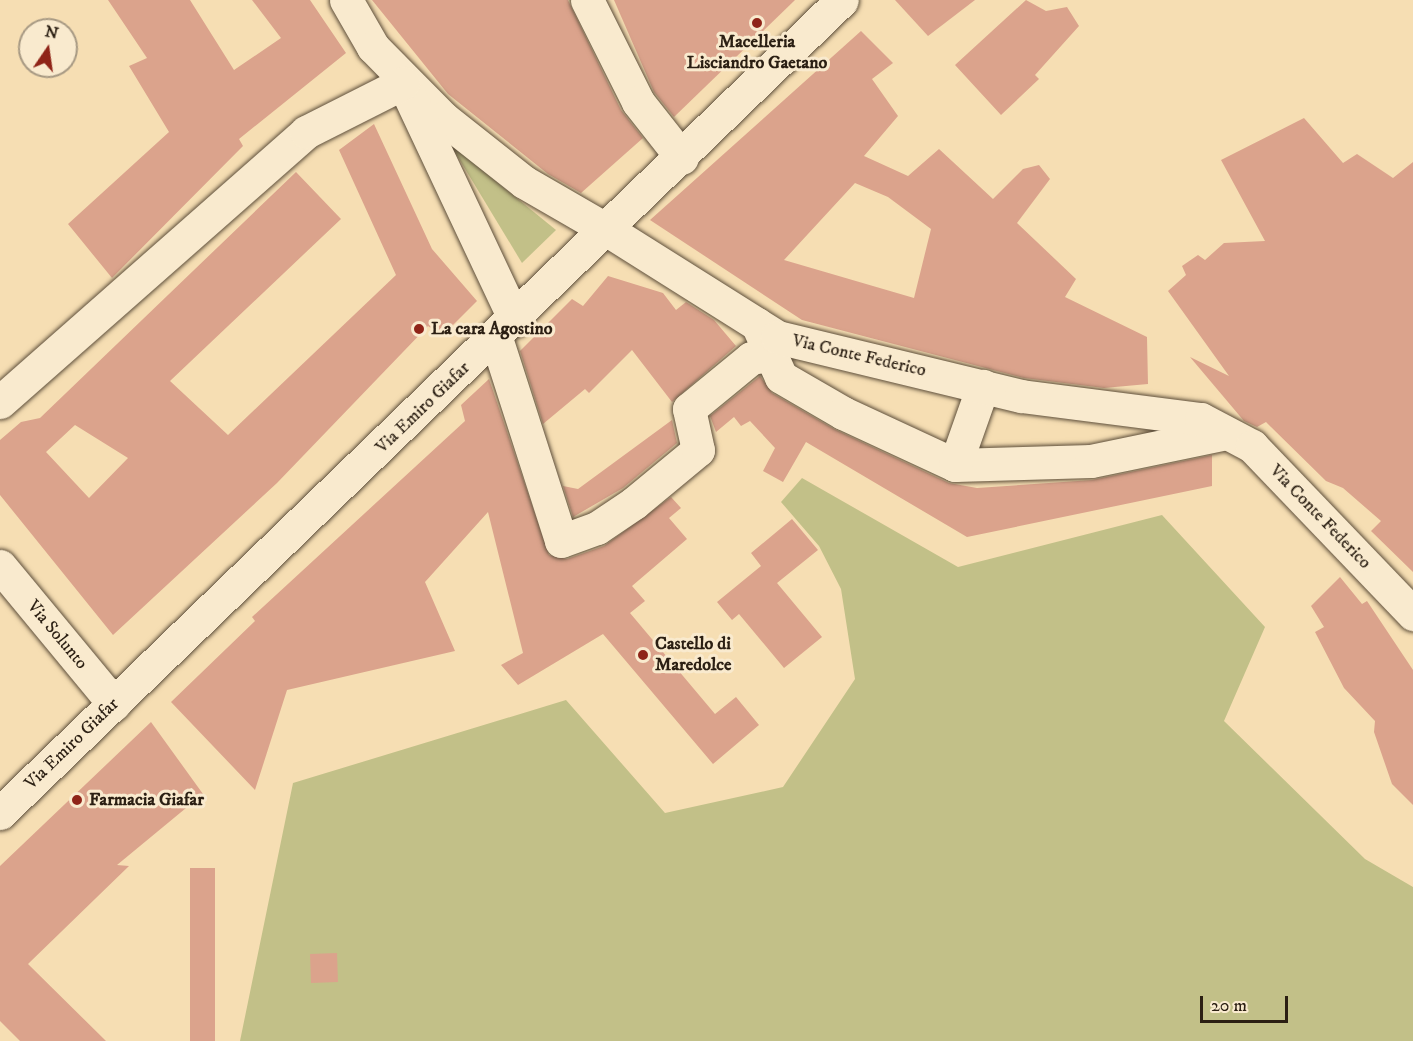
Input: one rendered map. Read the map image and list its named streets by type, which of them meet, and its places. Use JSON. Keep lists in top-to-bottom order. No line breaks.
{"streets":{"street":["Via Conte Federico","Via Emiro Giafar","Via Solunto"]},"crossings":[["Via Conte Federico","Via Emiro Giafar"],["Via Emiro Giafar","Via Solunto"]],"places":["Macelleria Lisciandro Gaetano","La cara Agostino","Castello di Maredolce","Farmacia Giafar"],"scale_bar":"20 m","north":"top"}
